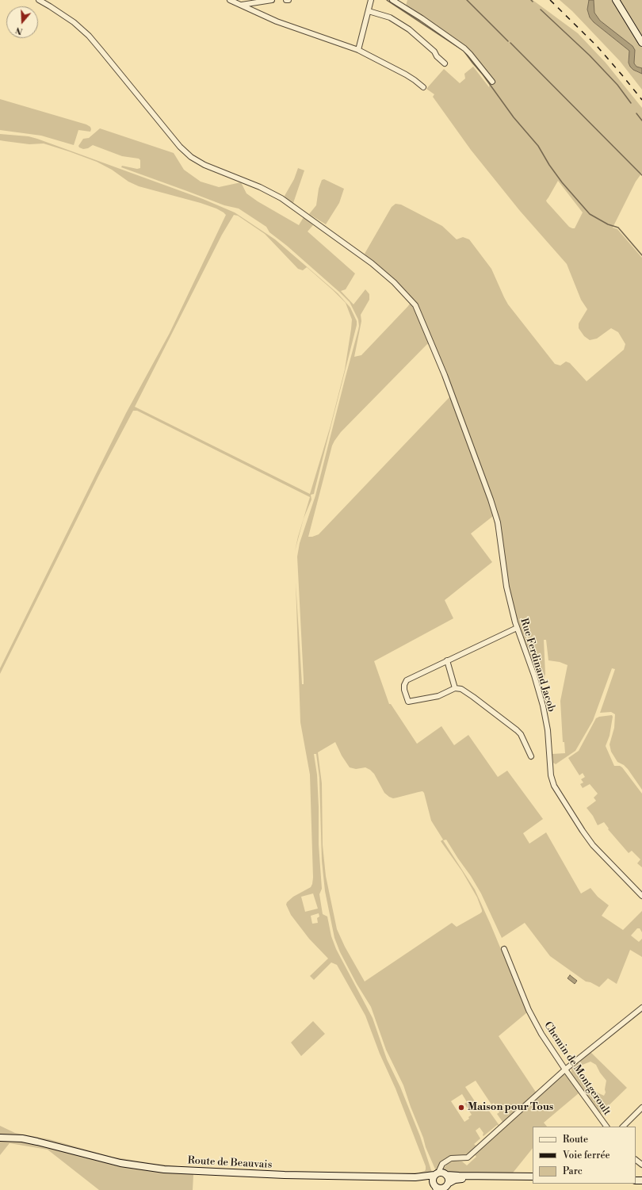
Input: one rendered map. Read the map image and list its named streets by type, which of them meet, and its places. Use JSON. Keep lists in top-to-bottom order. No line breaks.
{"streets":{"main road":["Route de Beauvais"],"street":["Rue Ferdinand Jacob","Chemin de Montgeroult"]},"places":["Maison pour Tous"],"legend":["Route","Voie ferrée","Parc"],"north":"bottom"}
